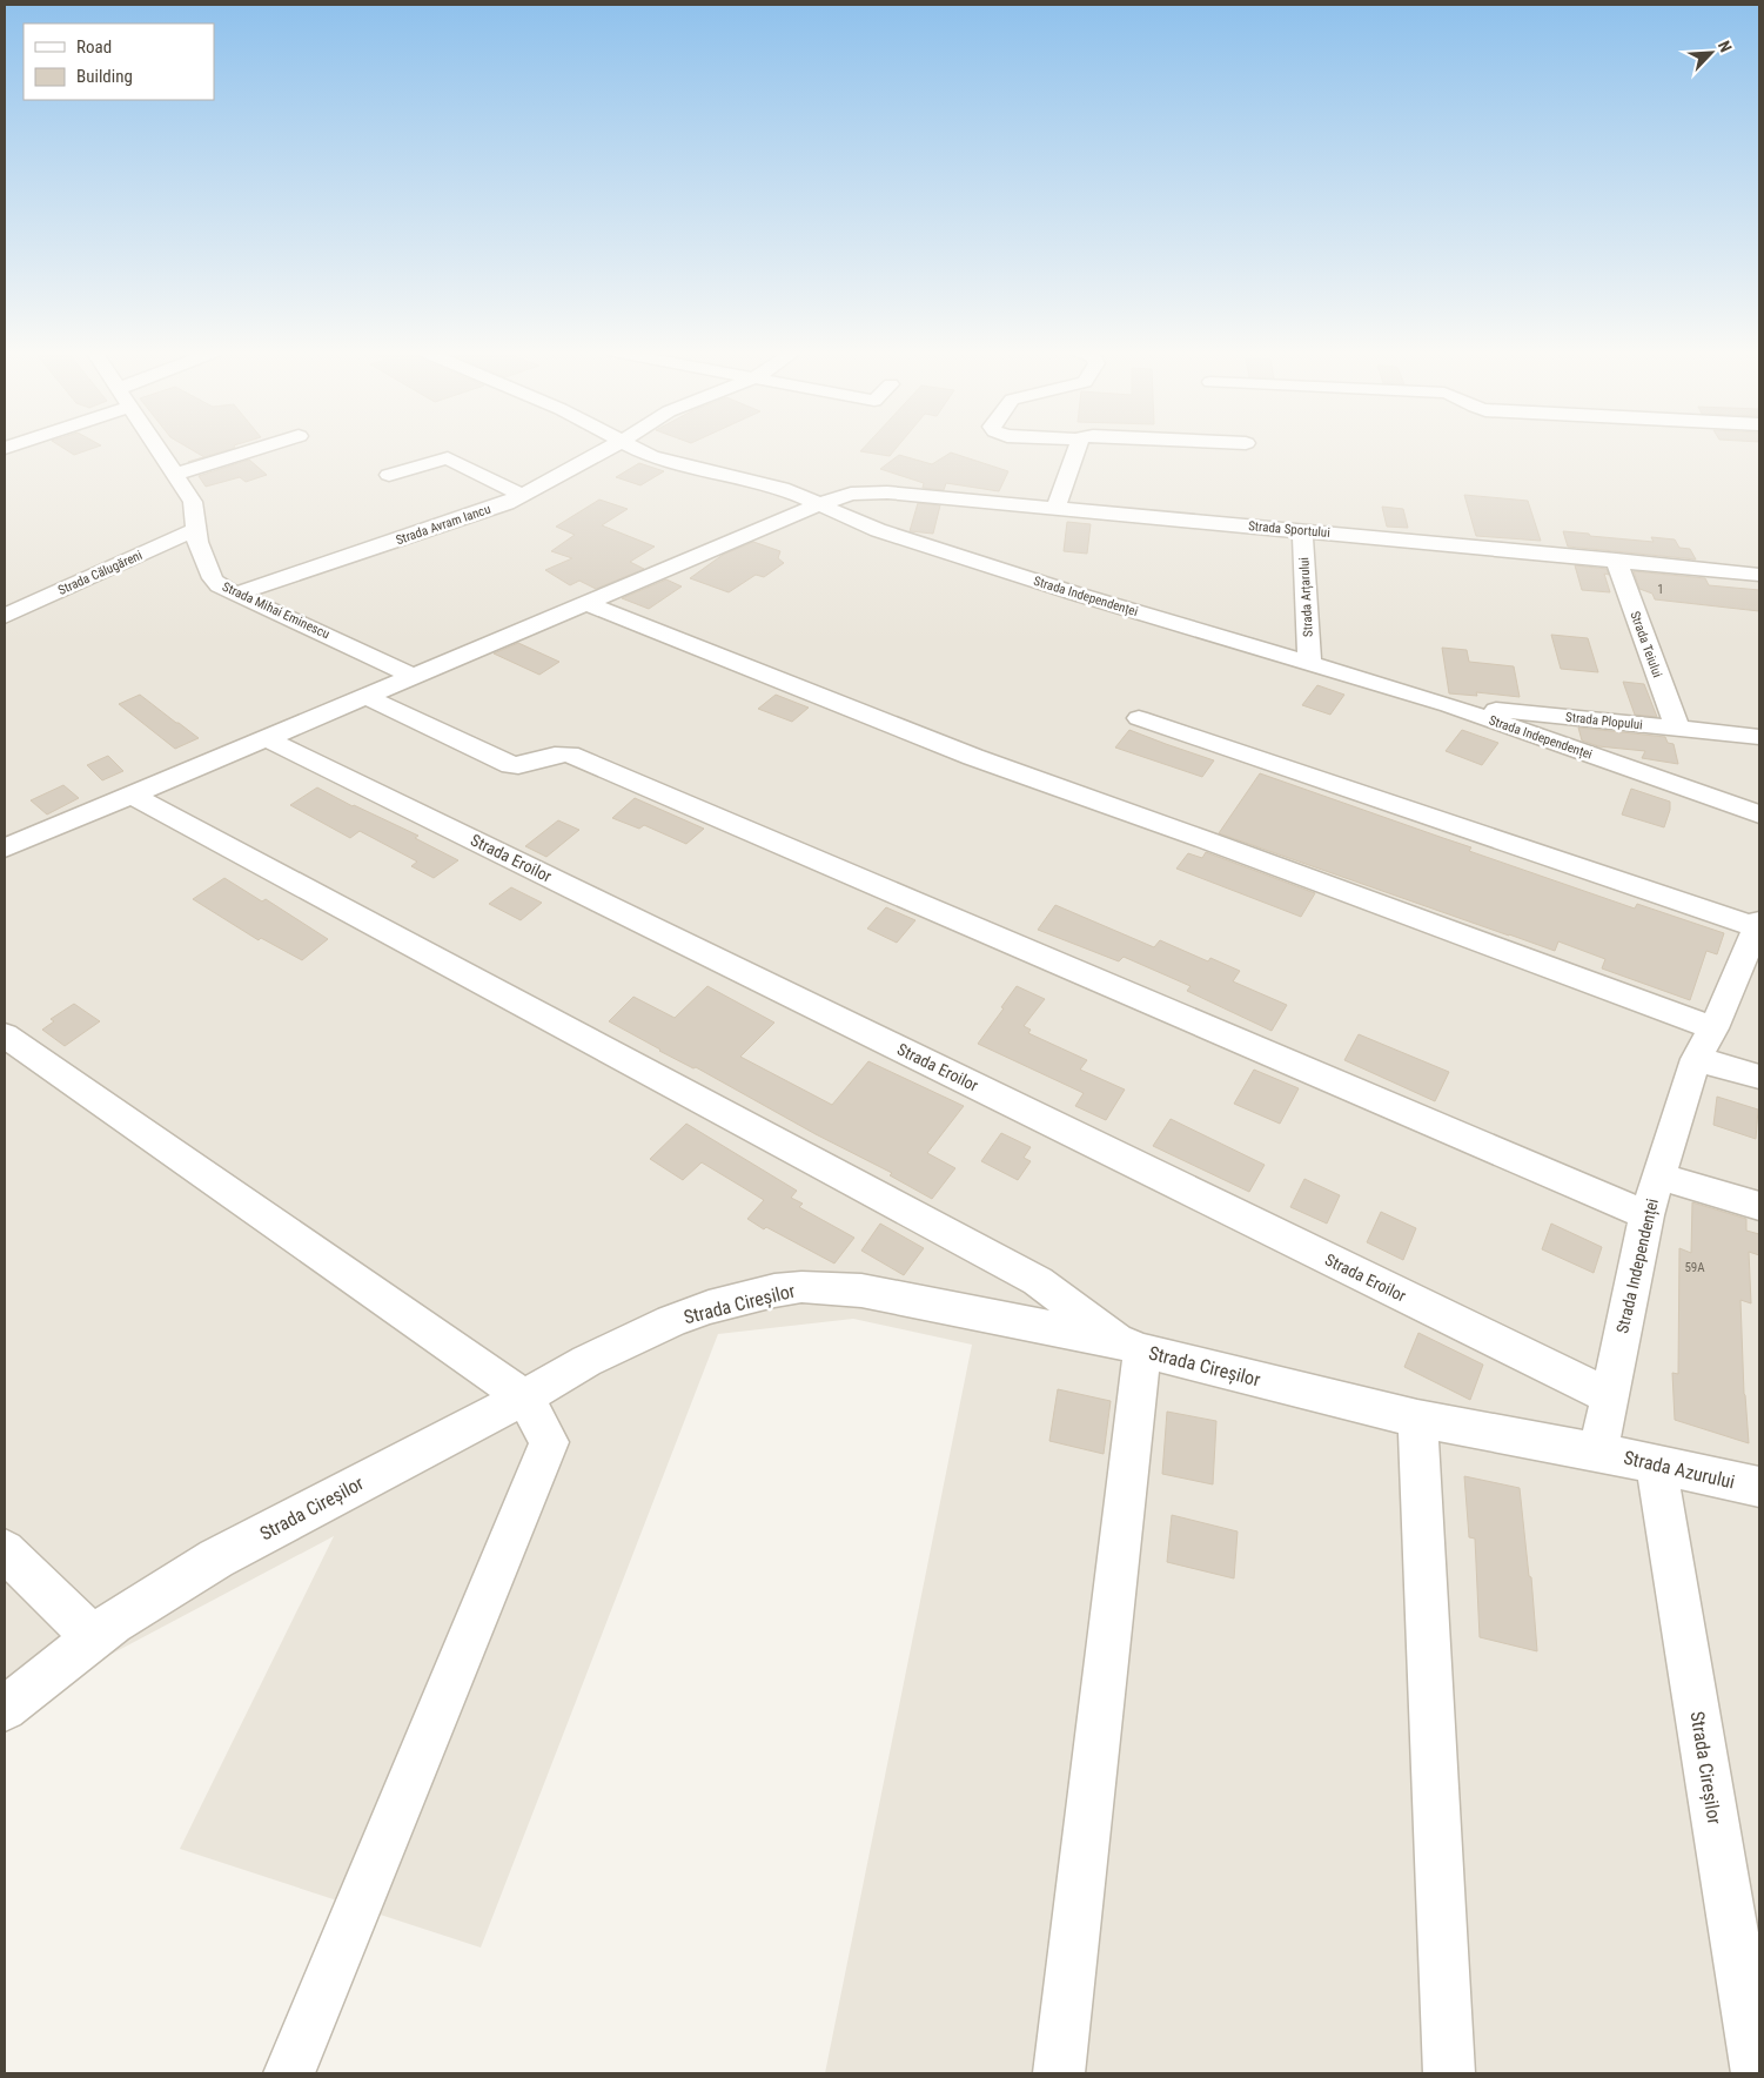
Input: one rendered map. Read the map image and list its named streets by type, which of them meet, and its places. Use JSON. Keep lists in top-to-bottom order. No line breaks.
{"streets":{"street":["Strada Avram Iancu","Strada Sportului","Strada Călugăreni","Strada Independenței","Strada Arțarului","Strada Mihai Eminescu","Strada Teiului","Strada Plopului","Strada Eroilor","Strada Cireșilor","Strada Azurului"]},"crossings":[["Strada Avram Iancu","Strada Mihai Eminescu"],["Strada Sportului","Strada Independenței"],["Strada Sportului","Strada Arțarului"],["Strada Sportului","Strada Teiului"],["Strada Călugăreni","Strada Mihai Eminescu"],["Strada Independenței","Strada Arțarului"],["Strada Independenței","Strada Plopului"],["Strada Independenței","Strada Eroilor"],["Strada Independenței","Strada Cireșilor"],["Strada Independenței","Strada Azurului"],["Strada Teiului","Strada Plopului"],["Strada Cireșilor","Strada Azurului"]],"house_numbers":["1","59A"],"legend":["Road","Building"],"north":"top right"}
